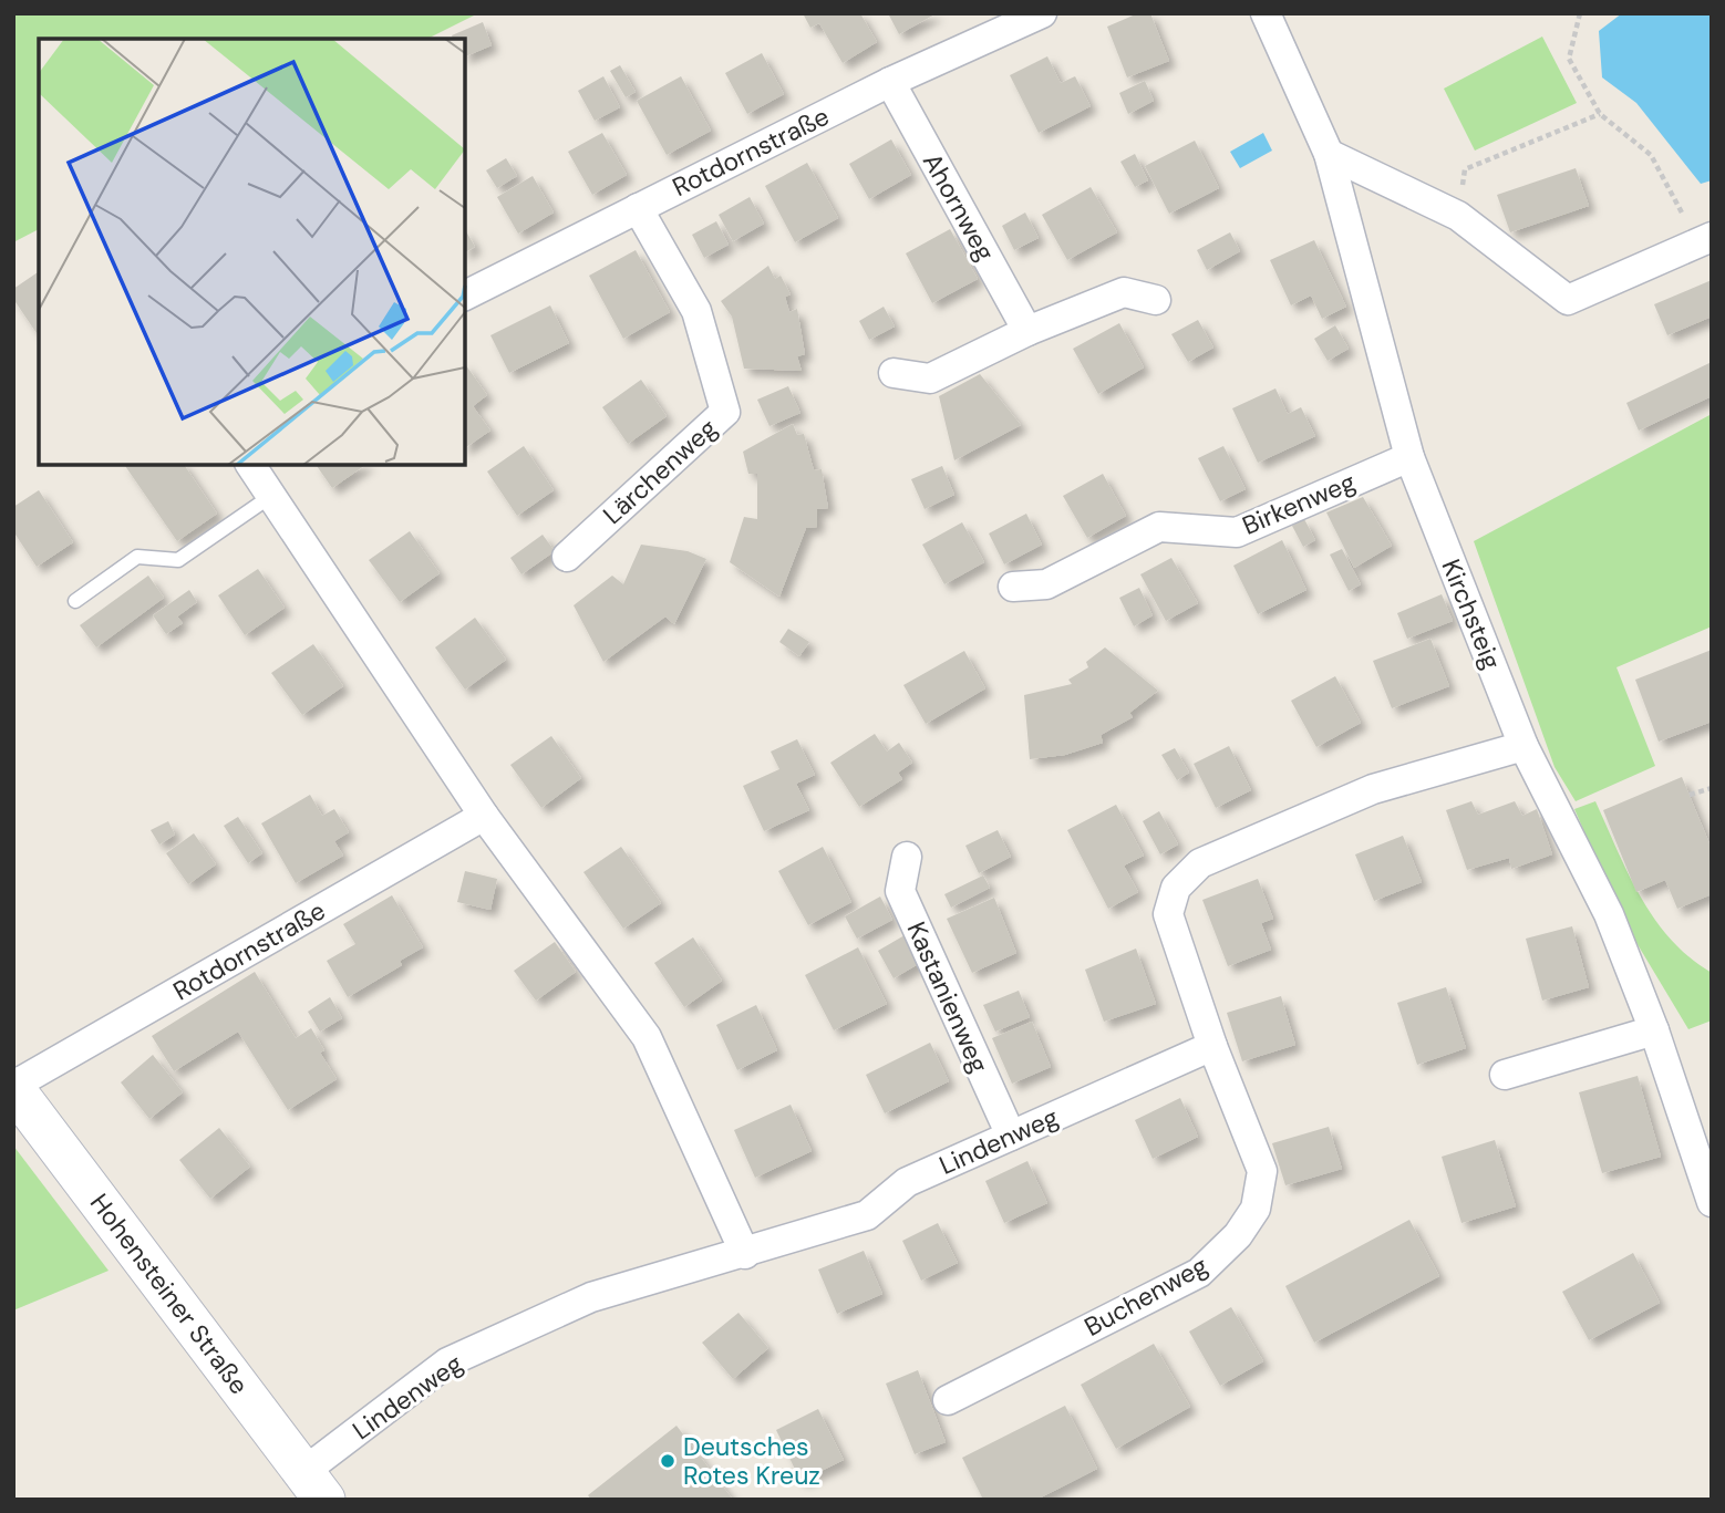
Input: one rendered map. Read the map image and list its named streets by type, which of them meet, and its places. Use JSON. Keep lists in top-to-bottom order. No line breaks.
{"streets":{"main road":["Hohensteiner Straße"],"street":["Rotdornstraße","Ahornweg","Lärchenweg","Birkenweg","Kirchsteig","Kastanienweg","Lindenweg","Buchenweg"]},"crossings":[["Rotdornstraße","Ahornweg"],["Rotdornstraße","Lärchenweg"],["Rotdornstraße","Hohensteiner Straße"],["Birkenweg","Kirchsteig"],["Kastanienweg","Lindenweg"],["Lindenweg","Hohensteiner Straße"],["Lindenweg","Buchenweg"]],"places":["Deutsches Rotes Kreuz"]}
